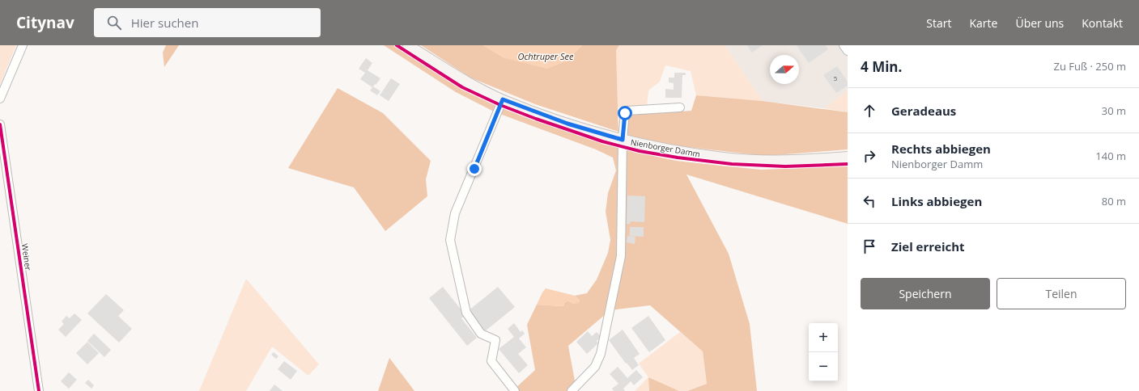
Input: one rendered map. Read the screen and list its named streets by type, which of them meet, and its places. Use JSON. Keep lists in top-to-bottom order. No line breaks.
{"streets":{"main road":["Nienborger Damm"],"street":["Weiner"]},"water":["Ochtruper See"],"house_numbers":["5"],"north":"right","page":{"header":"Citynav","search":"Hier suchen","nav":["Start","Karte","Über uns","Kontakt"],"heading":["4 Min.","Zu Fuß · 250 m"],"list":[["Geradeaus","30 m"],["Rechts abbiegen","Nienborger Damm","140 m"],["Links abbiegen","80 m"],"Ziel erreicht"],"buttons":["Speichern","Teilen"],"map_buttons":["+","−"]}}
